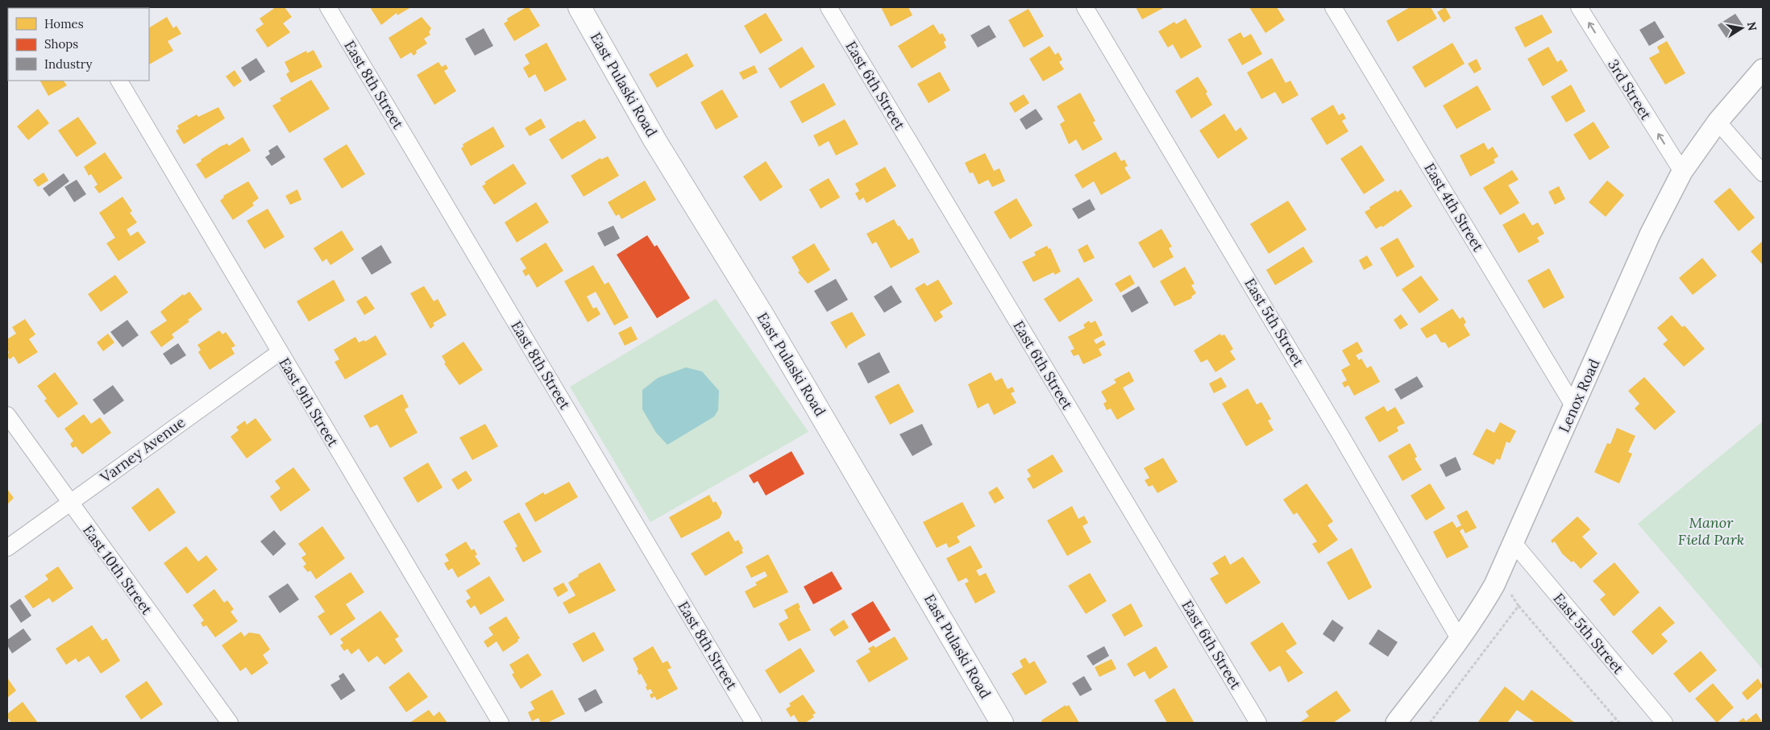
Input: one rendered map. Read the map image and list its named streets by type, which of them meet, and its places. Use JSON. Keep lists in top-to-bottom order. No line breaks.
{"streets":{"main road":["East Pulaski Road"],"street":["East 8th Street","East 6th Street","3rd Street","East 4th Street","East 5th Street","Lenox Road","East 9th Street","Varney Avenue","East 10th Street"]},"crossings":[["3rd Street","Lenox Road"],["East 4th Street","Lenox Road"],["East 5th Street","Lenox Road"],["East 9th Street","Varney Avenue"],["Varney Avenue","East 10th Street"]],"one_way":["3rd Street"],"parks":["Manor Field Park"],"legend":["Homes","Shops","Industry"],"north":"right"}
